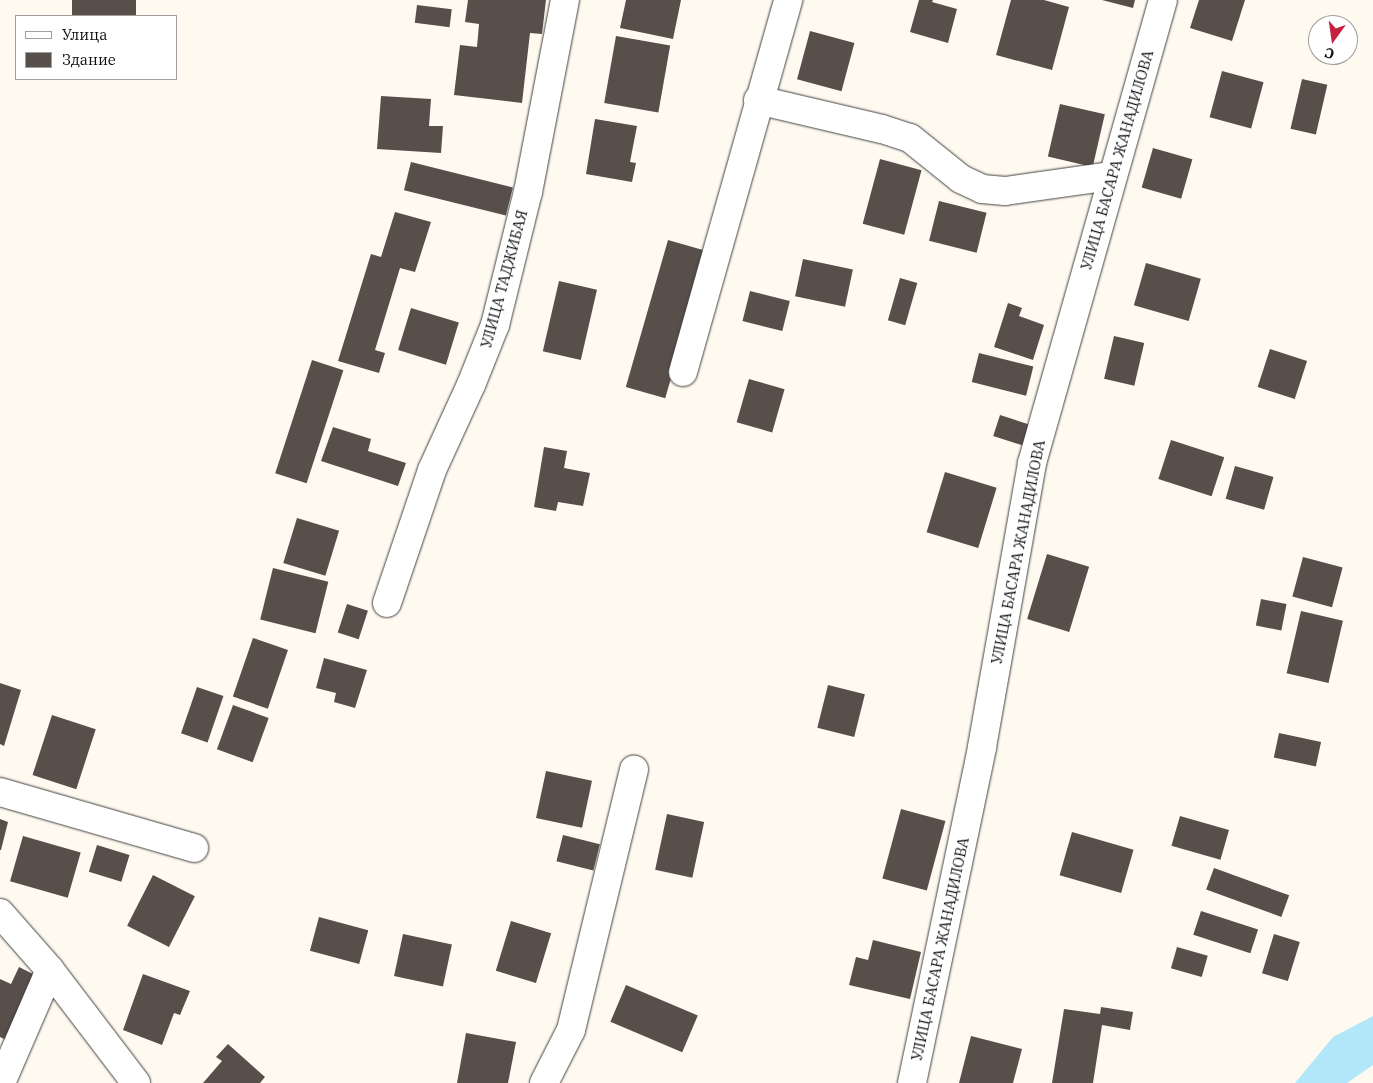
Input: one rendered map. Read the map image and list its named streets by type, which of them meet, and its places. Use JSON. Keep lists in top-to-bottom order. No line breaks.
{"streets":{"street":["УЛИЦА БАСАРА ЖАНАДИЛОВА","УЛИЦА ТАДЖИБАЯ"]},"legend":["Улица","Здание"],"north":"bottom"}
